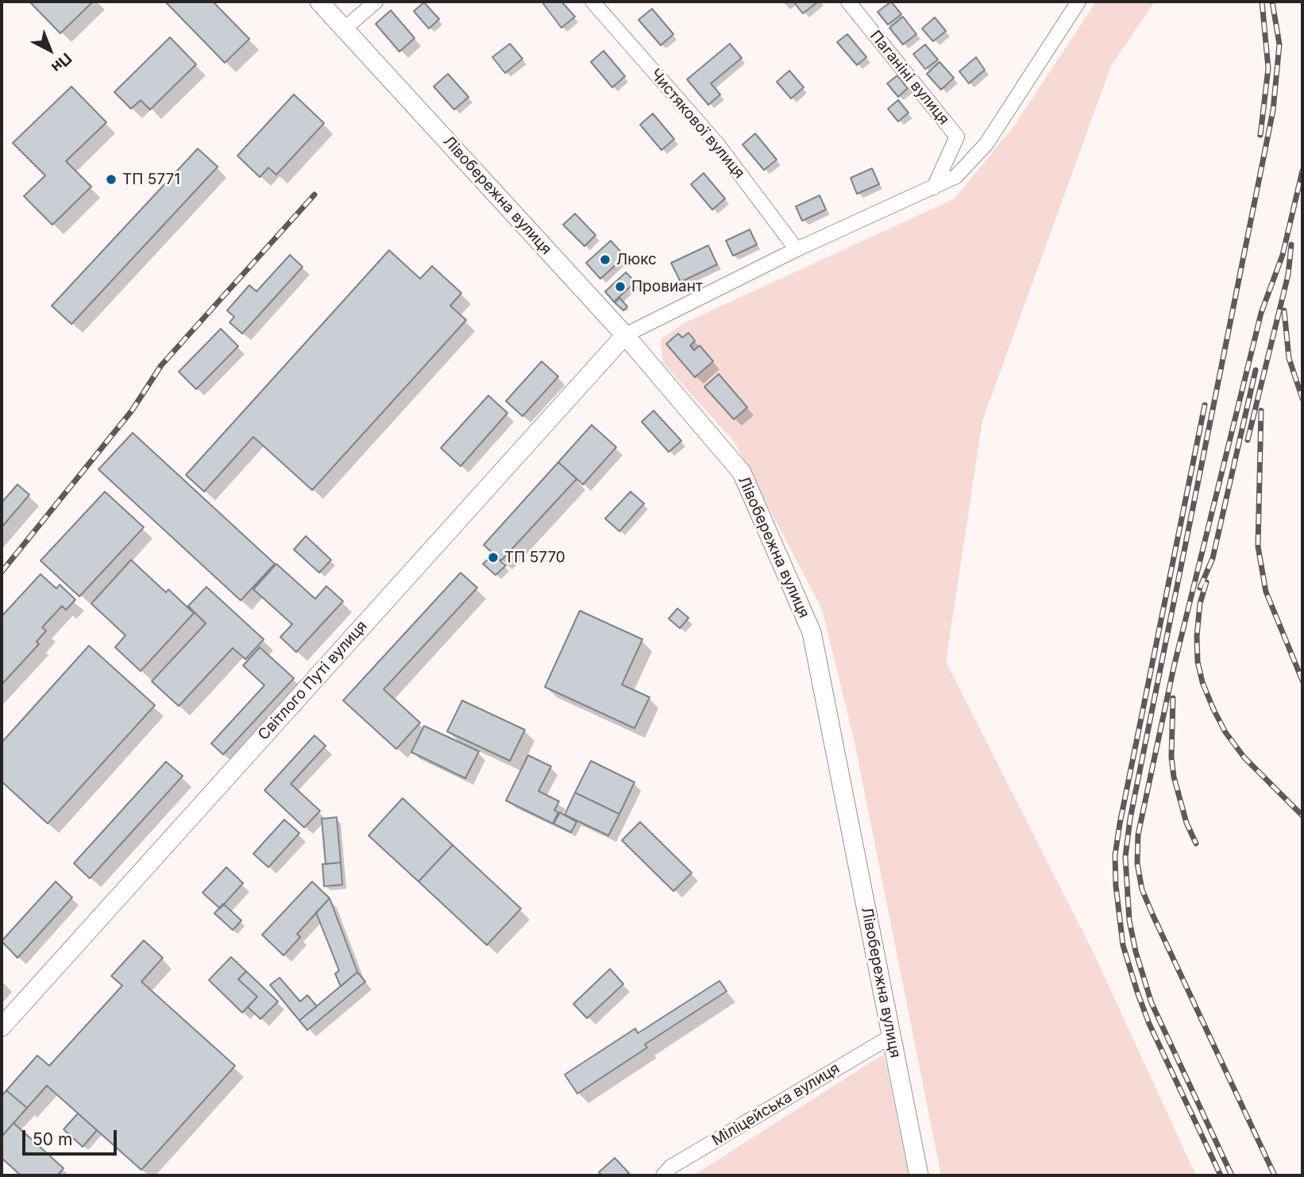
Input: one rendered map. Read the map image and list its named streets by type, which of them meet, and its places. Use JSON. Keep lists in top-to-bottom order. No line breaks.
{"streets":{"main road":["Лівобережна вулиця","Світлого Путі вулиця"],"street":["Паганіні вулиця","Чистякової вулиця","Міліцейська вулиця"]},"crossings":[["Лівобережна вулиця","Світлого Путі вулиця"],["Лівобережна вулиця","Міліцейська вулиця"]],"places":["ТП 5771","Люкс","Провиант","ТП 5770"],"scale_bar":"50 m","north":"bottom right"}
